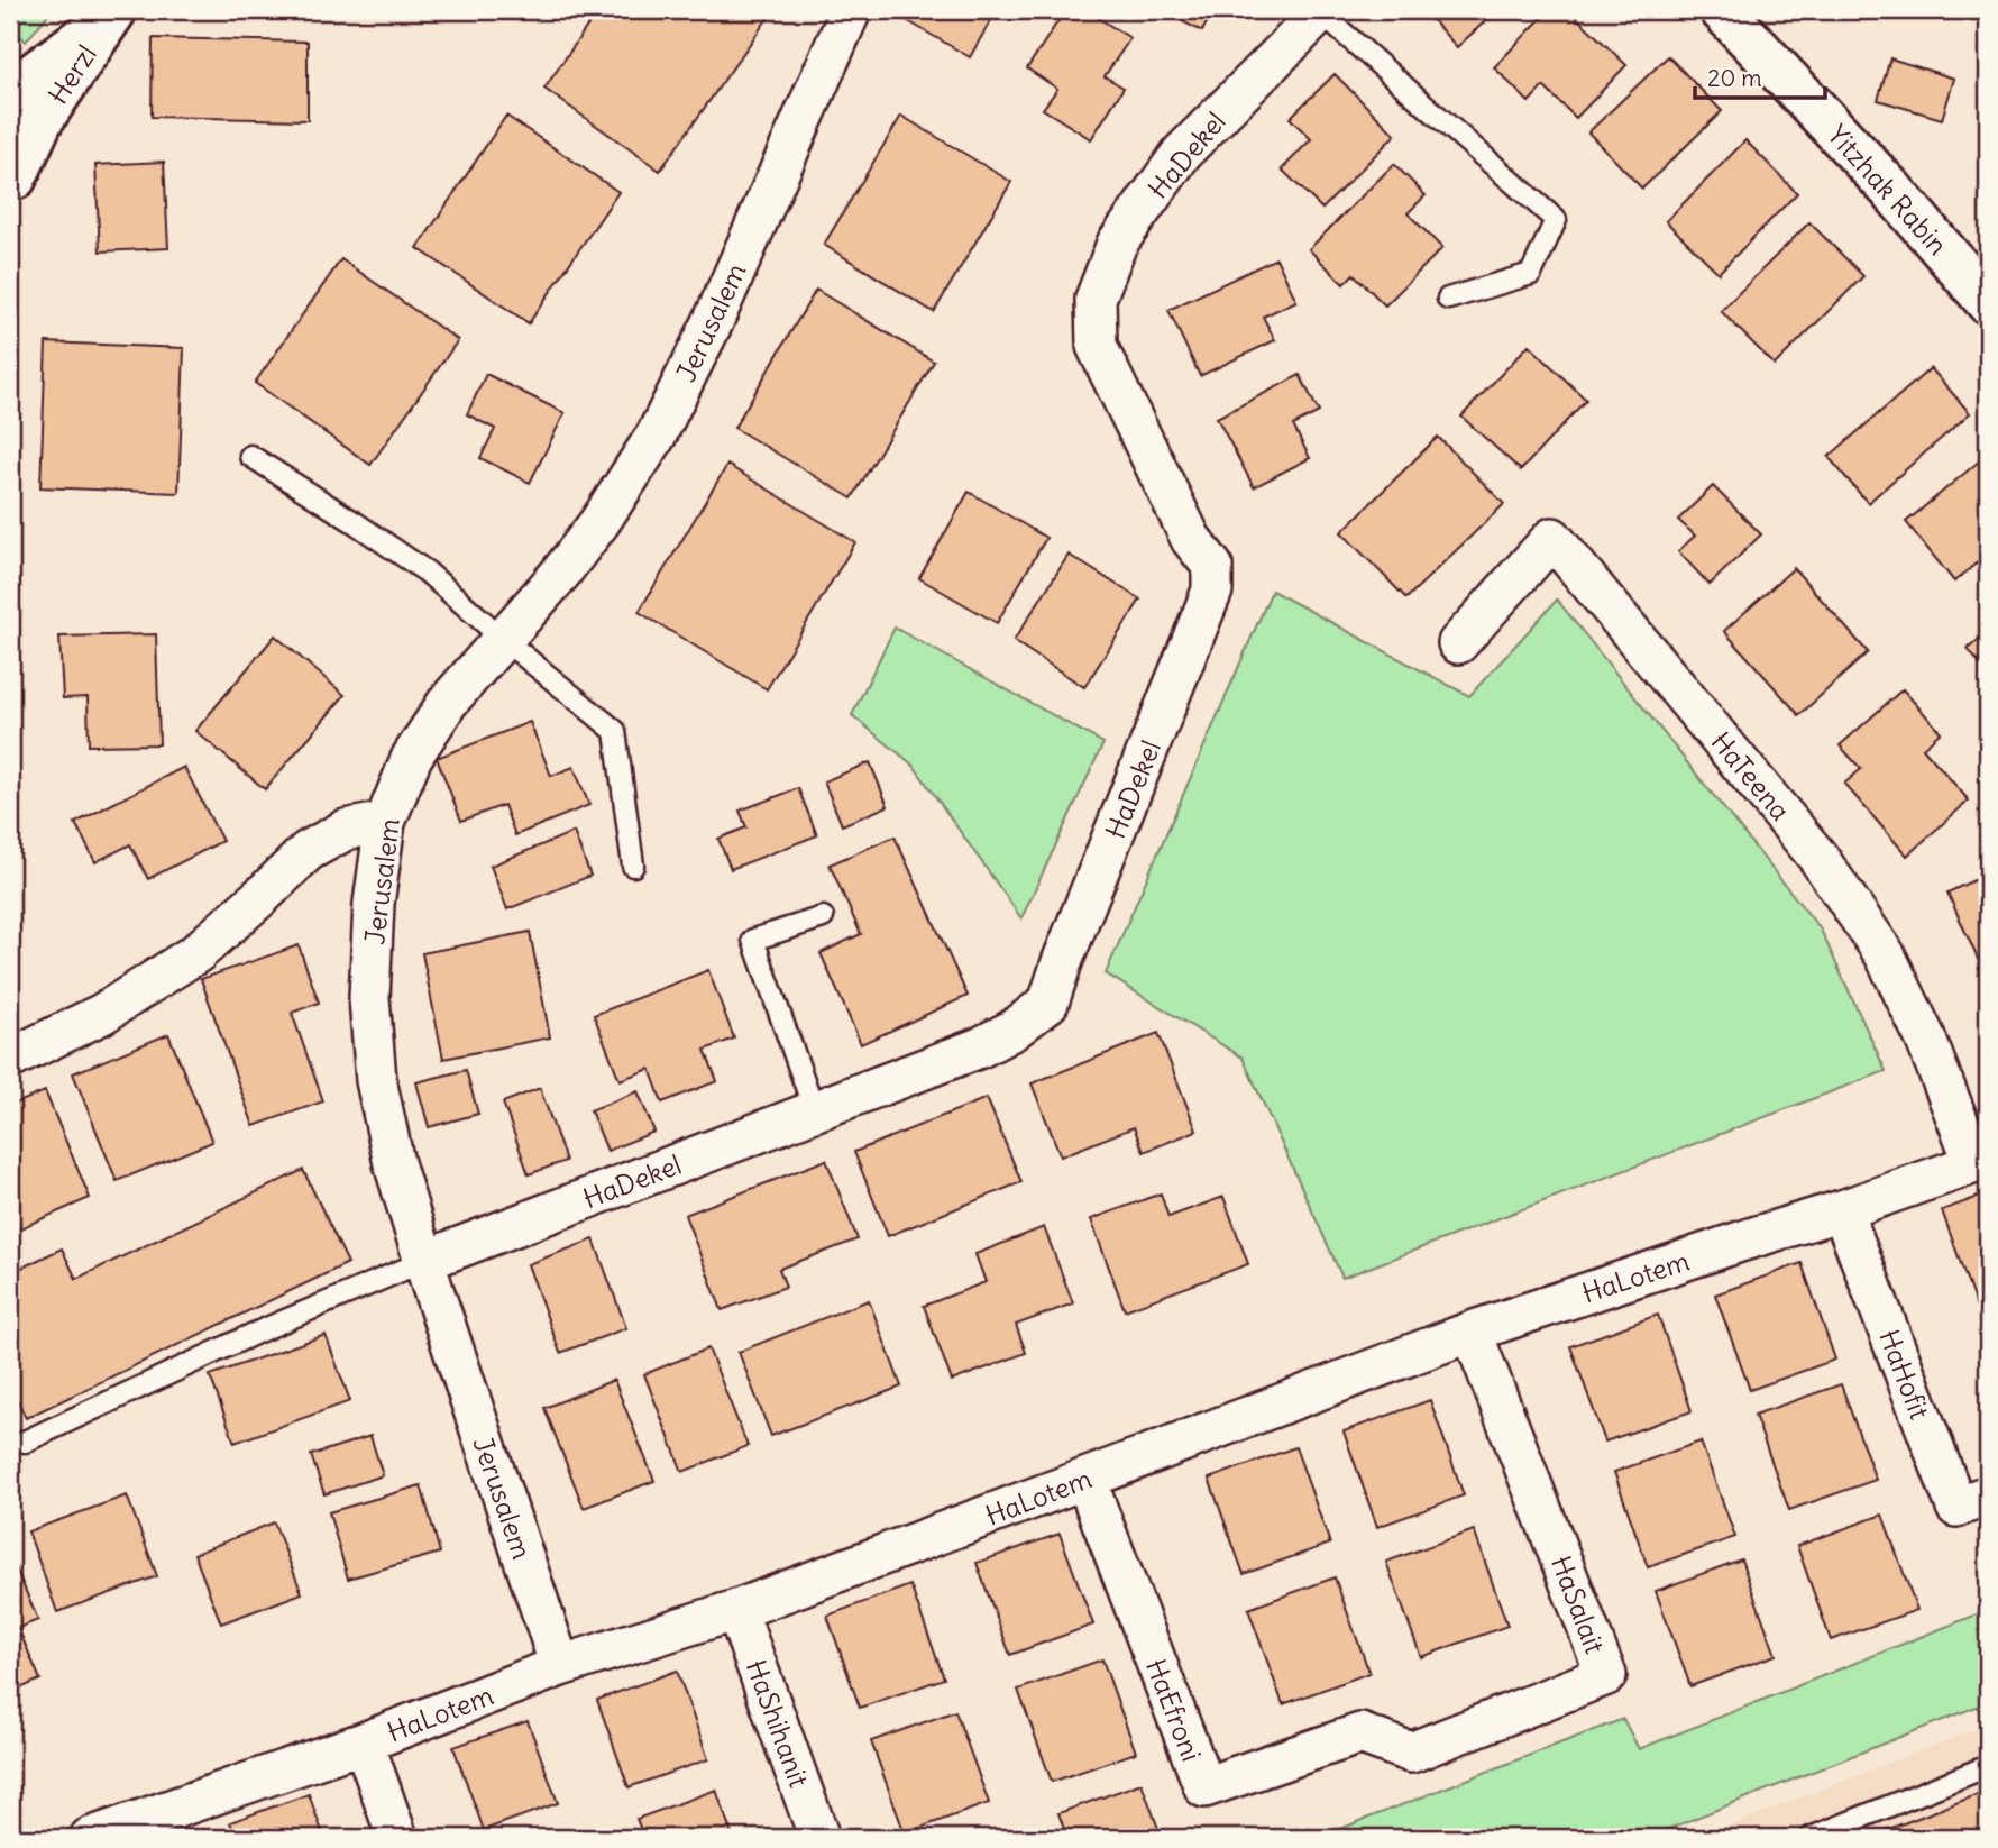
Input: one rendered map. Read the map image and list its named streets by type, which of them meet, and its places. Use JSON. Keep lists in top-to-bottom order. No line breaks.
{"streets":{"street":["Herzl","HaDekel","Yitzhak Rabin","Jerusalem","HaTeena","HaLotem","HaHofit","HaSalait","HaEfroni","HaShihanit"]},"crossings":[["HaDekel","Jerusalem"],["Jerusalem","HaLotem"],["HaTeena","HaLotem"],["HaLotem","HaHofit"],["HaLotem","HaSalait"],["HaLotem","HaEfroni"],["HaLotem","HaShihanit"],["HaSalait","HaEfroni"]],"scale_bar":"20 m"}
